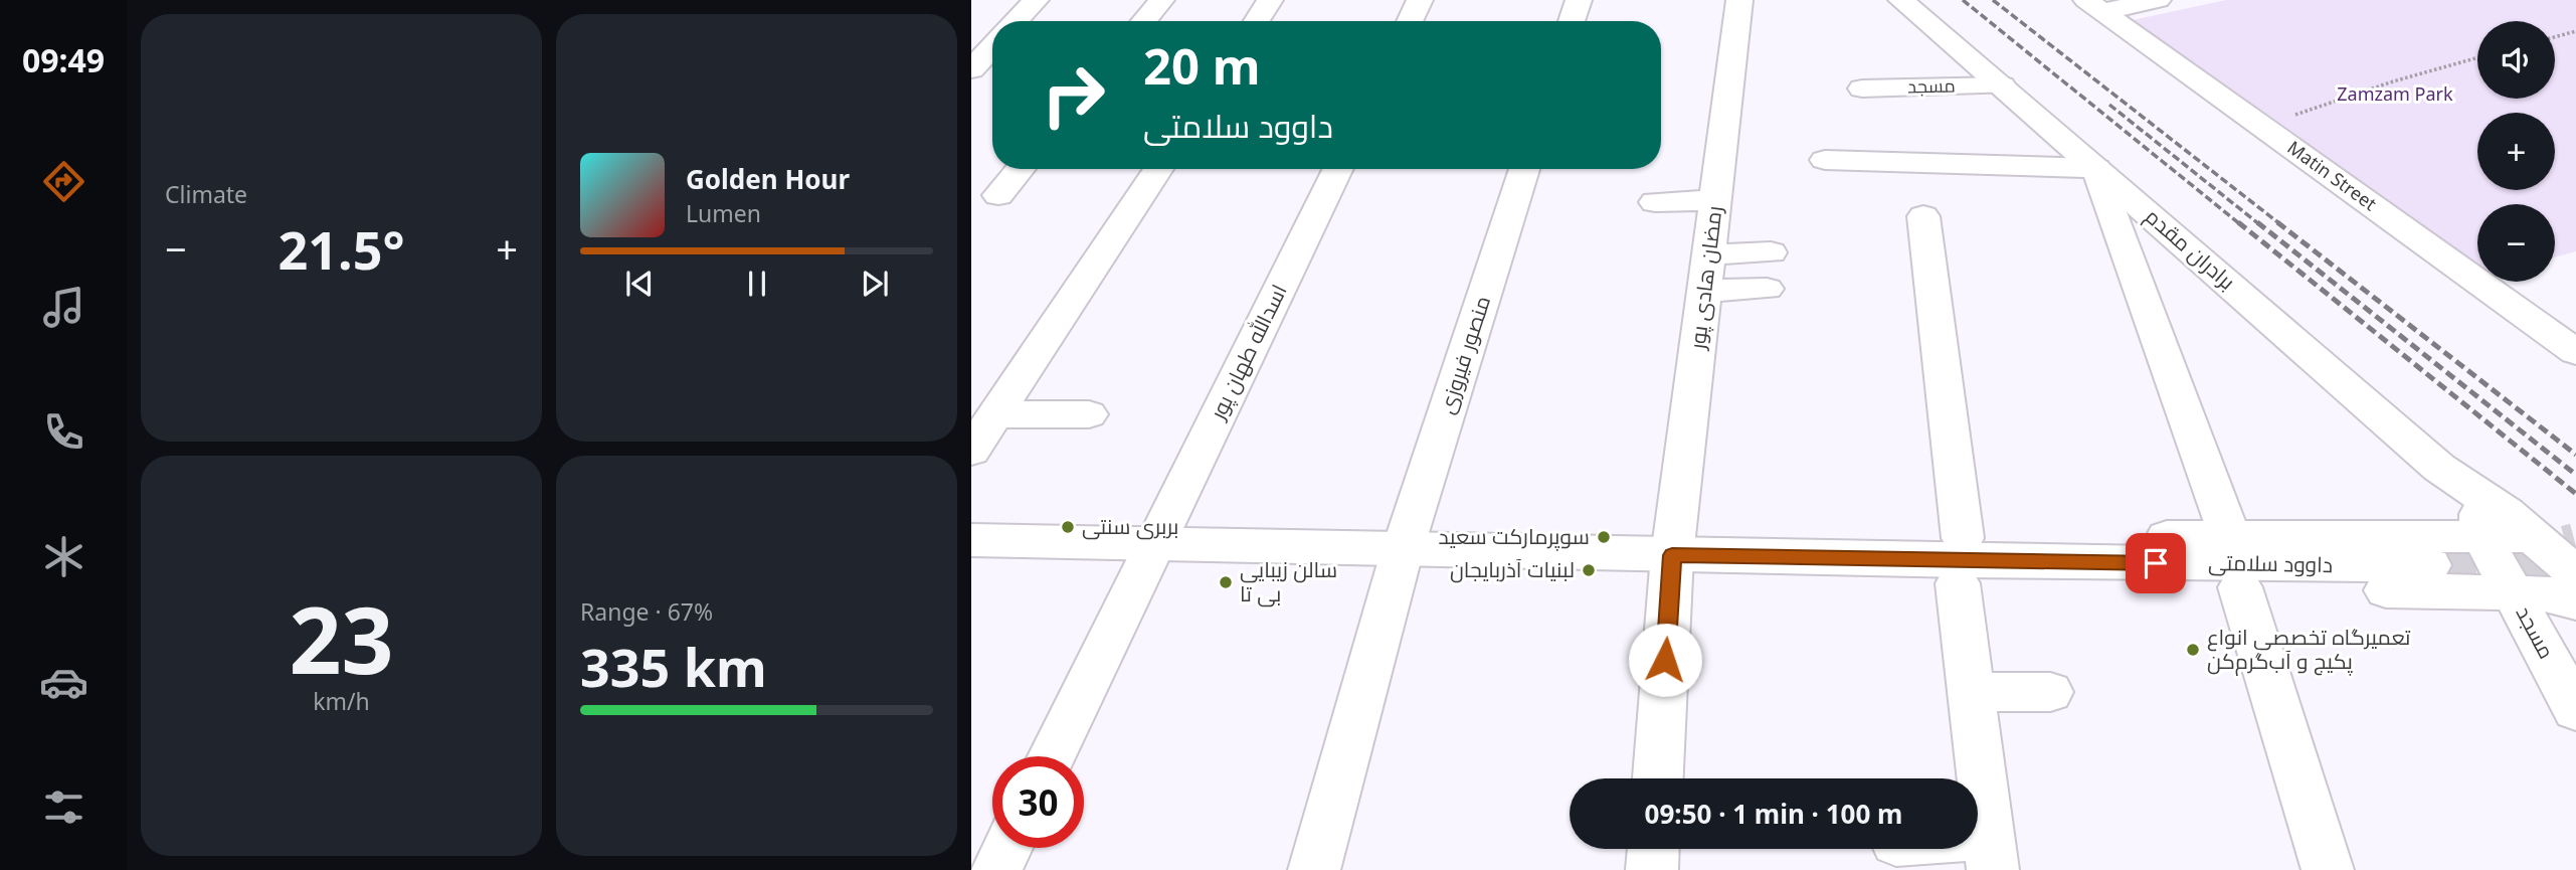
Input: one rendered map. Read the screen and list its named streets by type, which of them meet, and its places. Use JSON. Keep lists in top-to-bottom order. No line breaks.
{"streets":{"street":["مسجد","Matin Street","برادران مقدم","رمضان هادی پور","اسدالله طهان پور","منصور فیروزی","داوود سلامتی"]},"crossings":[["مسجد","برادران مقدم"],["رمضان هادی پور","داوود سلامتی"],["اسدالله طهان پور","داوود سلامتی"],["منصور فیروزی","داوود سلامتی"]],"parks":["Zamzam Park"],"places":["بربری سنتی","سوپرمارکت سعید","لبنیات آذربایجان","سالن زیبایی بی تا","تعمیرگاه تخصصی انواع پکیج و آب‌گرم‌کن"],"page":{"tabs":"09:49","tile":["Climate",["23","km/h"],["Range · 67%","335 km"]],"map_buttons":["+","−"],"turn":["20 m","داوود سلامتی"],"song":["Golden Hour","Lumen"],"heat":["−","21.5°","+"],"limit":"30","trip":"09:50 · 1 min · 100 m"}}
